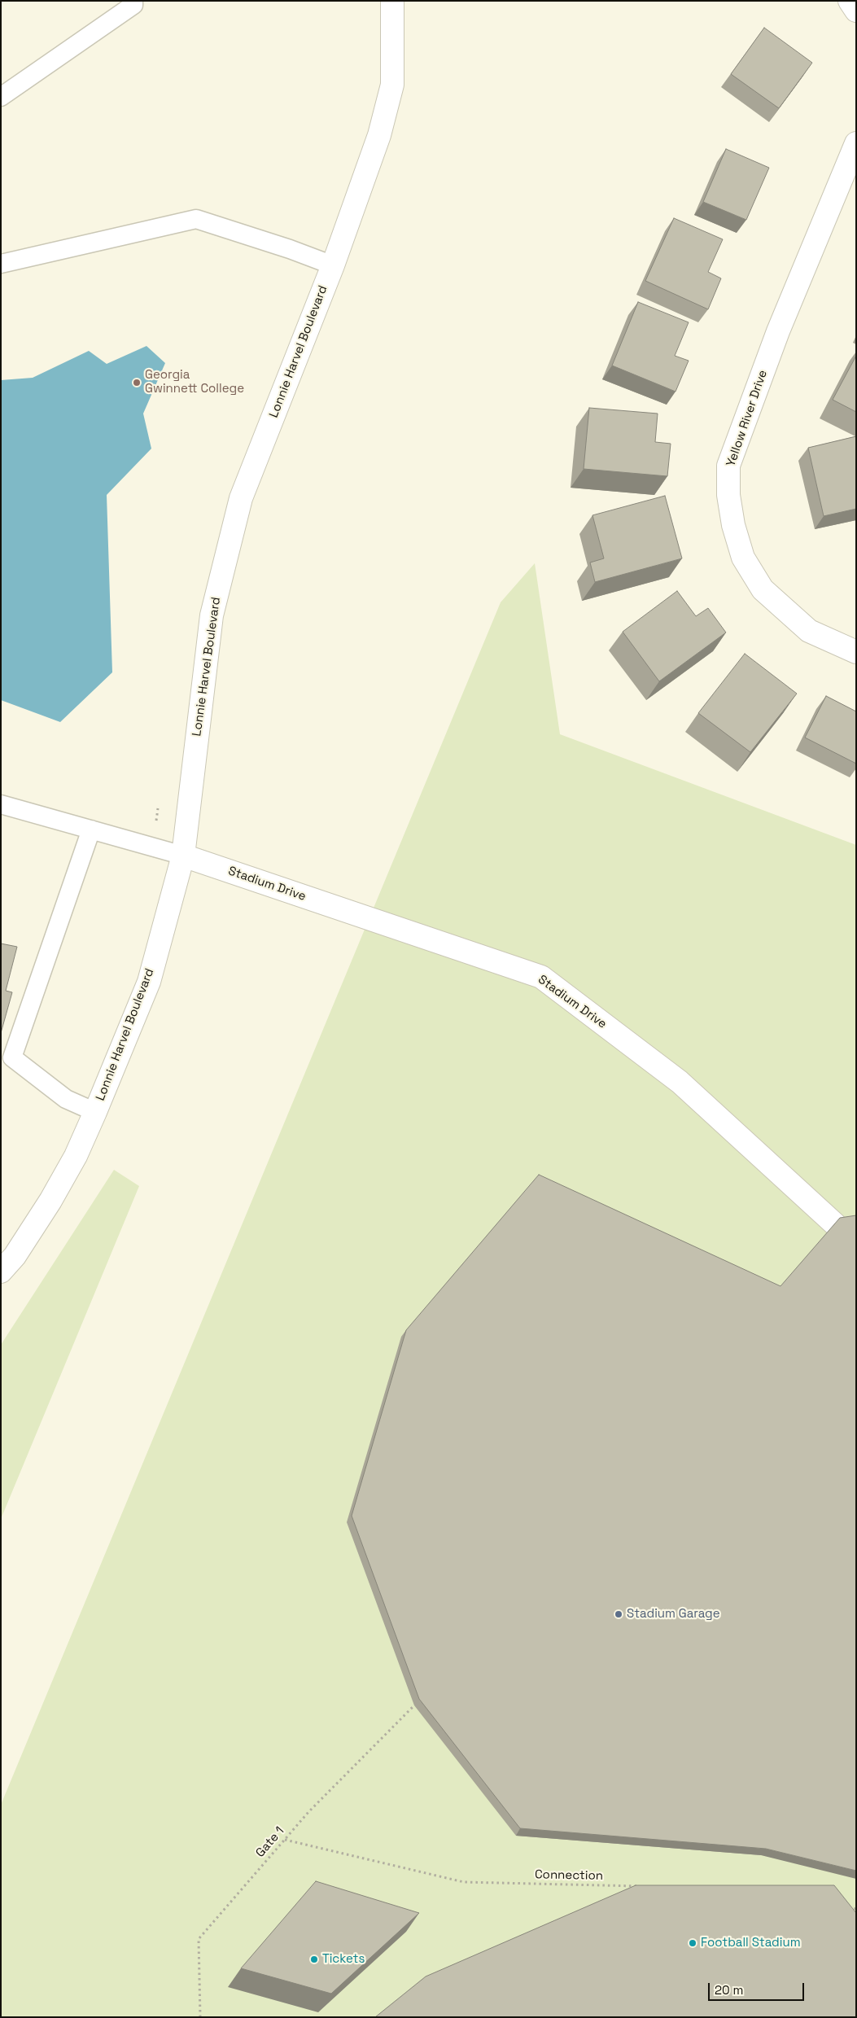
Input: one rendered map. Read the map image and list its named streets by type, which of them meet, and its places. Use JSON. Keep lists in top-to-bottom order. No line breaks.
{"streets":{"street":["Lonnie Harvel Boulevard","Yellow River Drive","Stadium Drive"],"path":["Gate 1","Connection"]},"crossings":[["Lonnie Harvel Boulevard","Stadium Drive"],["Gate 1","Connection"]],"places":["Georgia Gwinnett College","Stadium Garage","Football Stadium","Tickets"],"scale_bar":"20 m"}
